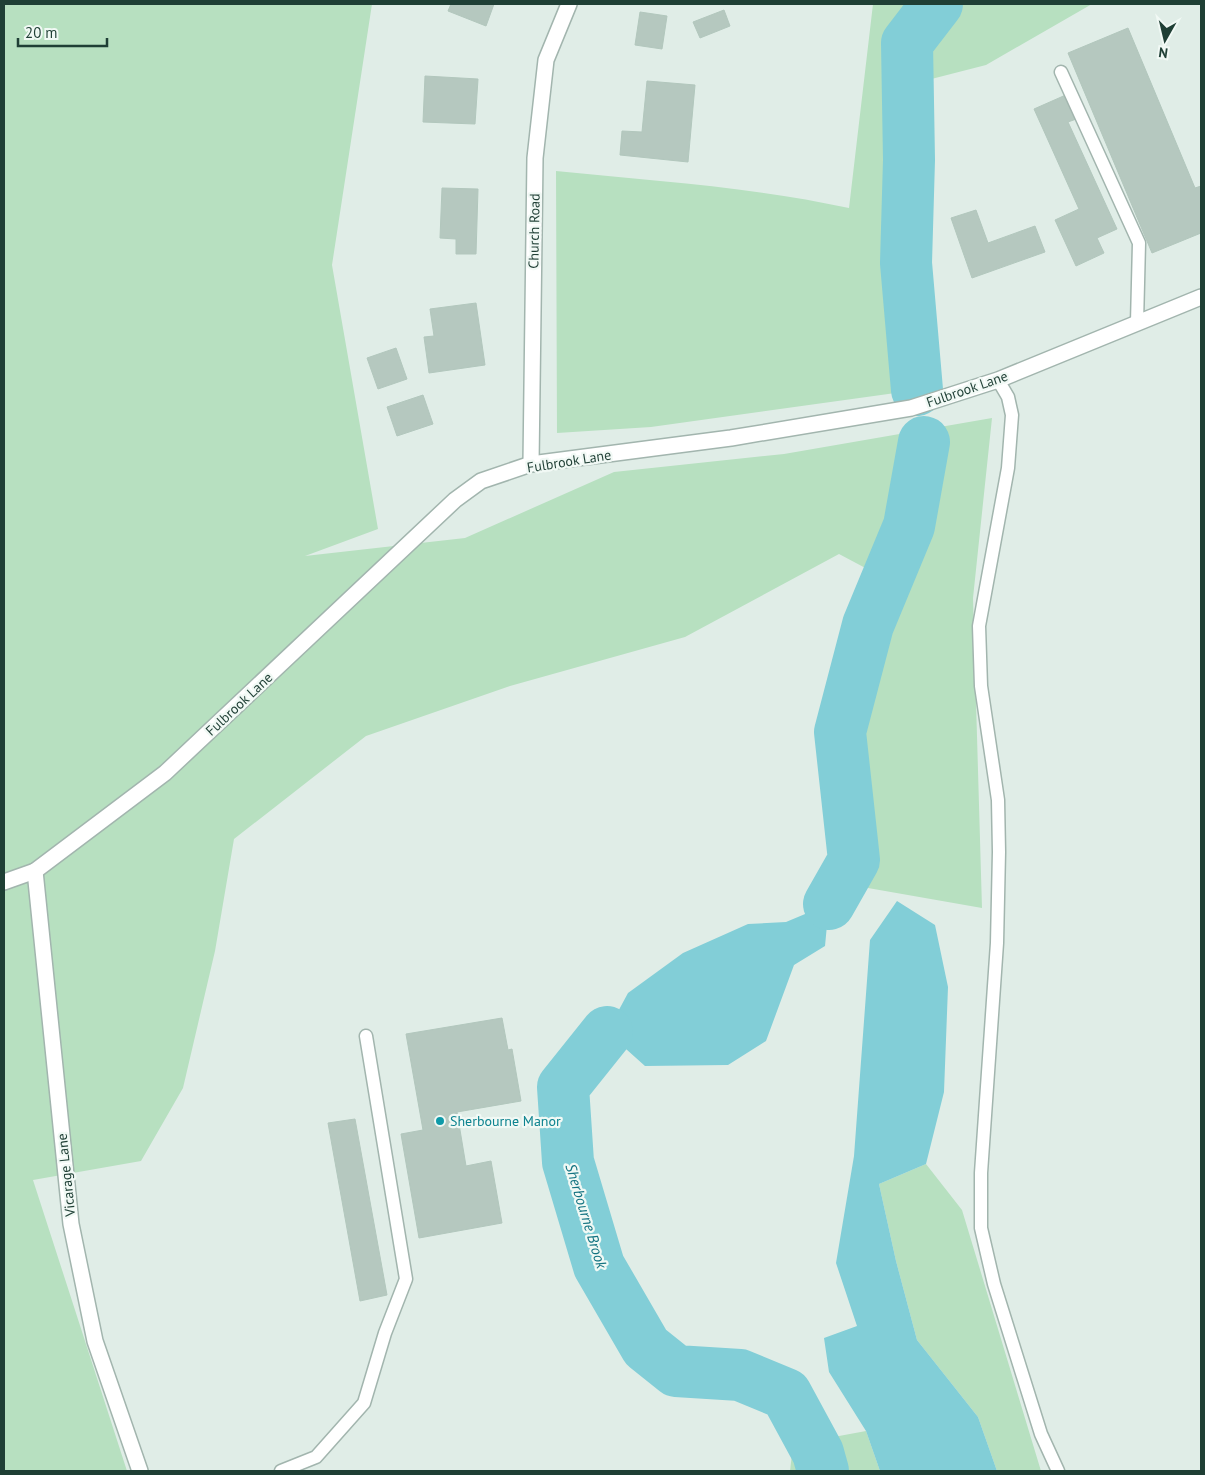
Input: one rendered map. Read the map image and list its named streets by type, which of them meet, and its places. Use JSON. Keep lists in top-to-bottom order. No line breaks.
{"streets":{"street":["Church Road","Fulbrook Lane","Vicarage Lane"]},"crossings":[["Church Road","Fulbrook Lane"],["Fulbrook Lane","Vicarage Lane"]],"water":["Sherbourne Brook"],"places":["Sherbourne Manor"],"scale_bar":"20 m","north":"bottom"}
